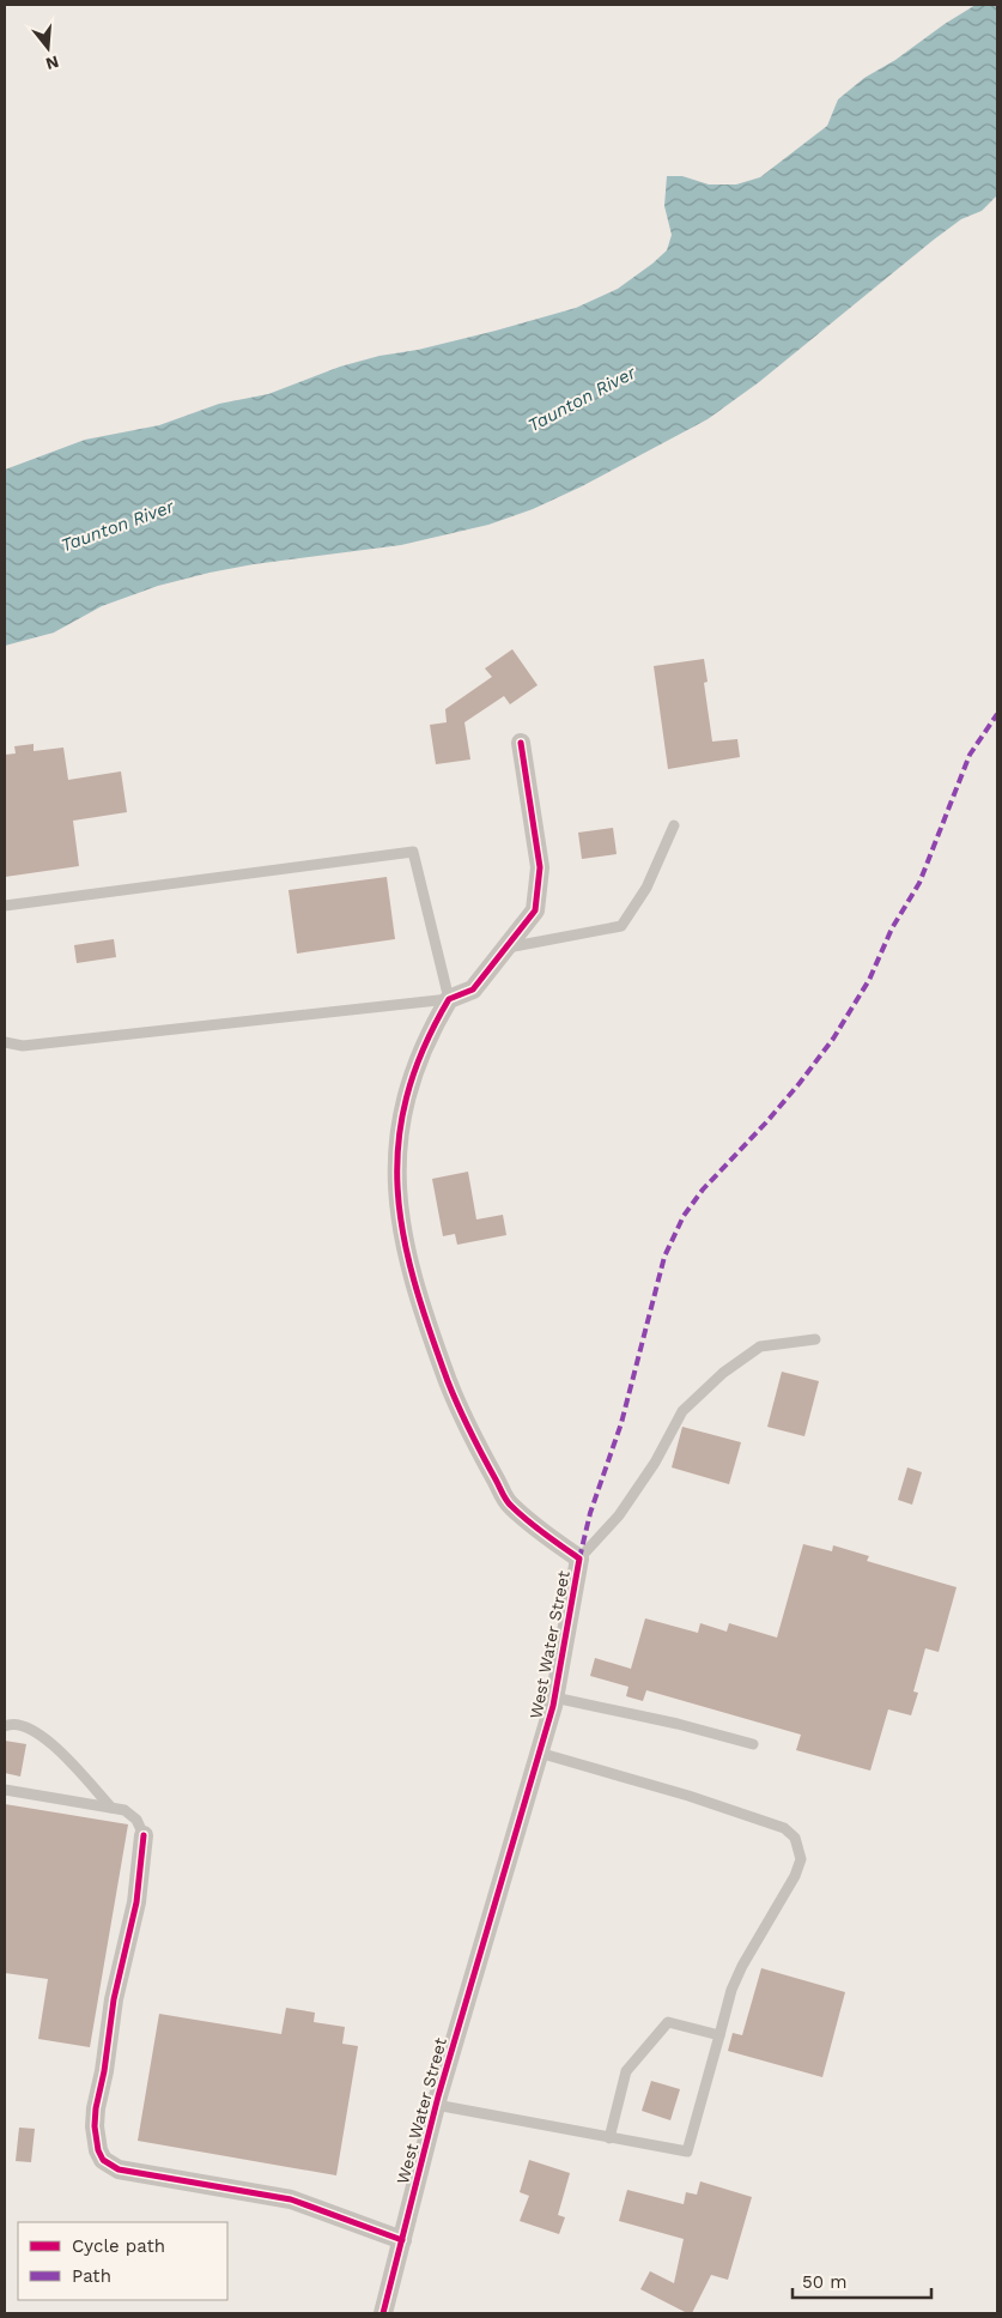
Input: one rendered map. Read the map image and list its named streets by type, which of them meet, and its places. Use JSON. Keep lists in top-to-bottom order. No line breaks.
{"streets":{"street":["West Water Street"]},"water":["Taunton River"],"legend":["Cycle path","Path"],"scale_bar":"50 m","north":"bottom"}
